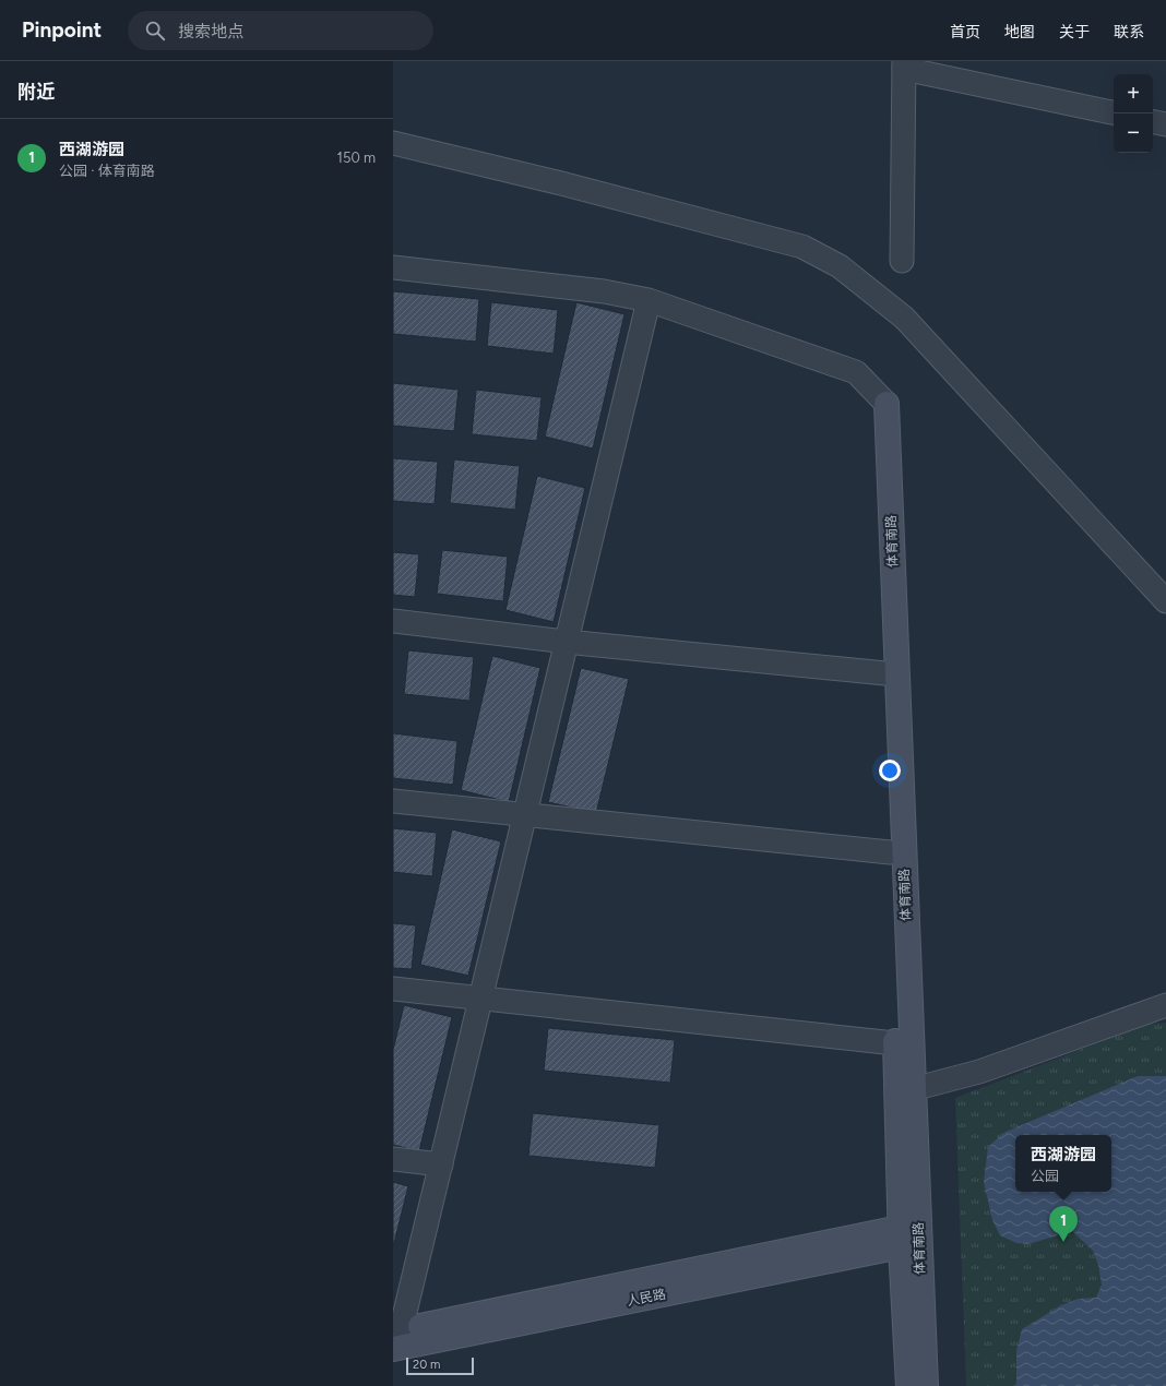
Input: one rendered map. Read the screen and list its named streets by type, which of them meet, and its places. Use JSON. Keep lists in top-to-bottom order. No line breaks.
{"streets":{"street":["体育南路","人民路"]},"crossings":[["体育南路","人民路"]],"scale_bar":"20 m","page":{"header":"Pinpoint","search":"搜索地点","nav":["首页","地图","关于","联系"],"heading":"附近","map_buttons":["+","−"],"list":[{"mark":"1","name":"西湖游园","note":"公园 · 体育南路","value":"150 m"}],"popup":["西湖游园","公园"],"pins":"1","scale":"20 m"}}
